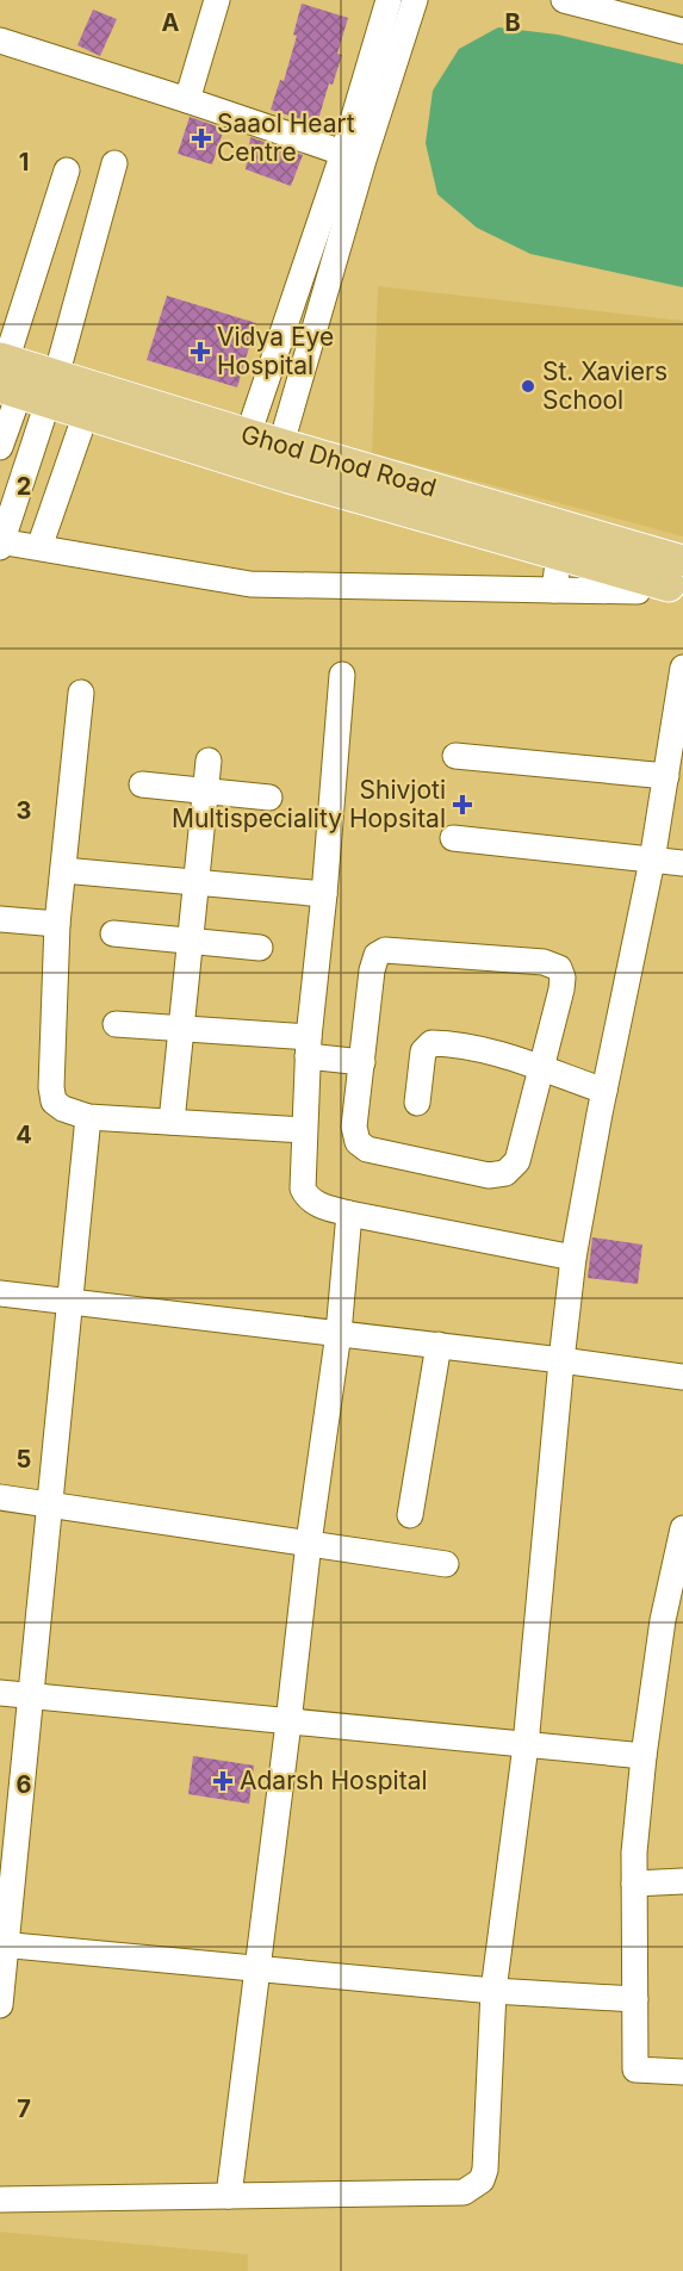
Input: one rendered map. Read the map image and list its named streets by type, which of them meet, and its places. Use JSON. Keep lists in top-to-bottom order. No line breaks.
{"streets":{"main road":["Ghod Dhod Road"]},"places":{"health":["Saaol Heart Centre","Vidya Eye Hospital","Shivjoti Multispeciality Hopsital","Adarsh Hospital"],"other":["St. Xaviers School"]},"grid":{"columns":["A","B"],"rows":["1","2","3","4","5","6","7"]}}
